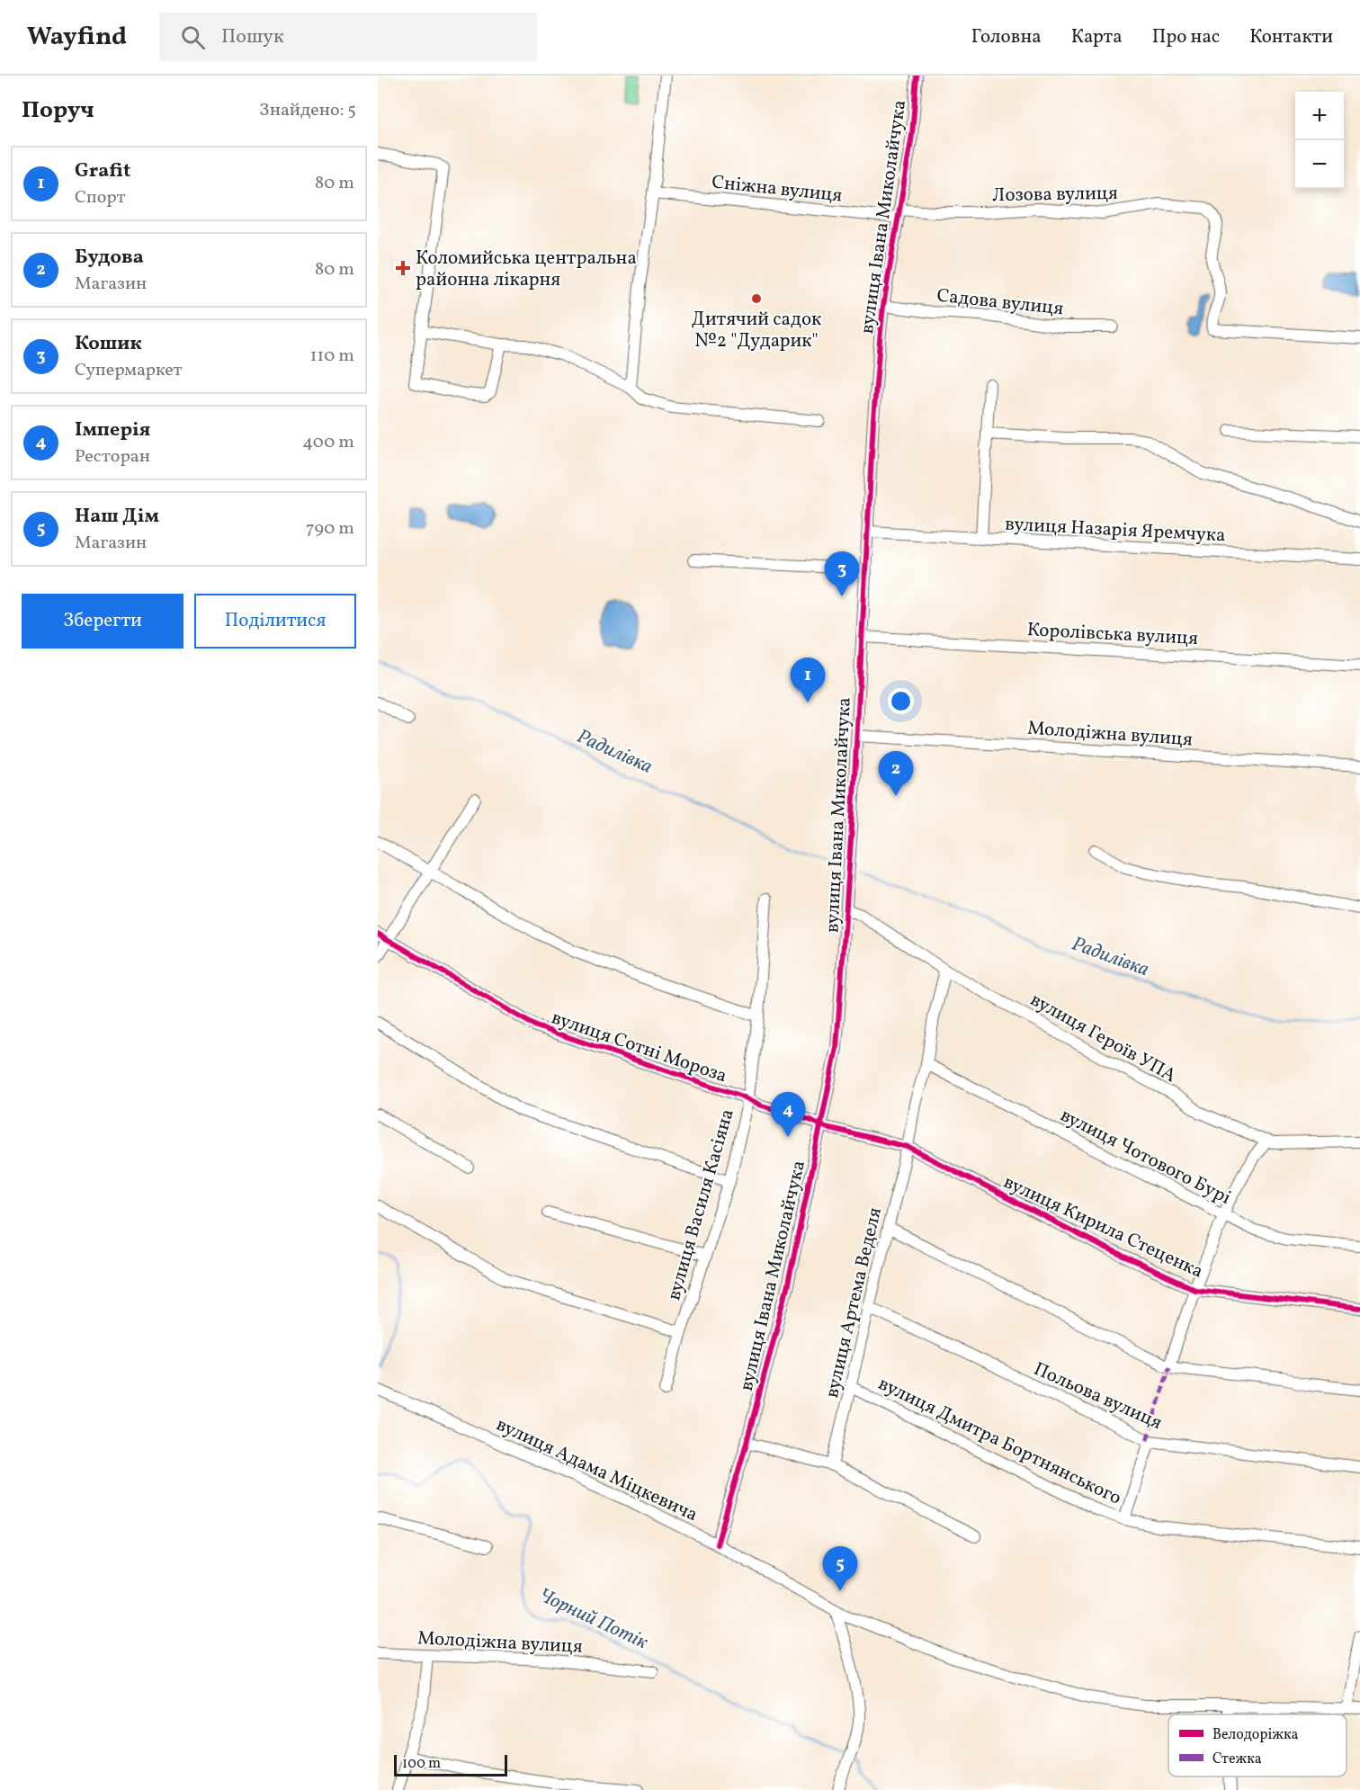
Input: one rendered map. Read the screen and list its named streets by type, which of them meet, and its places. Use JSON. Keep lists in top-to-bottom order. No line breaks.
{"streets":{"street":["Сніжна вулиця","Лозова вулиця","вулиця Івана Миколайчука","Садова вулиця","вулиця Назарія Яремчука","Королівська вулиця","Молодіжна вулиця","вулиця Героїв УПА","вулиця Сотні Мороза","вулиця Чотового Бурі","вулиця Василя Касіяна","вулиця Кирила Стеценка","вулиця Артема Веделя","Польова вулиця","вулиця Дмитра Бортнянського","вулиця Адама Міцкевича"]},"crossings":[["Сніжна вулиця","Лозова вулиця"],["Сніжна вулиця","вулиця Івана Миколайчука"],["Лозова вулиця","вулиця Івана Миколайчука"],["вулиця Івана Миколайчука","Садова вулиця"],["вулиця Івана Миколайчука","вулиця Назарія Яремчука"],["вулиця Івана Миколайчука","Королівська вулиця"],["вулиця Івана Миколайчука","Молодіжна вулиця"],["вулиця Івана Миколайчука","вулиця Героїв УПА"],["вулиця Івана Миколайчука","вулиця Сотні Мороза"],["вулиця Івана Миколайчука","вулиця Адама Міцкевича"],["вулиця Героїв УПА","вулиця Артема Веделя"],["вулиця Сотні Мороза","вулиця Василя Касіяна"],["вулиця Сотні Мороза","вулиця Кирила Стеценка"],["вулиця Сотні Мороза","вулиця Артема Веделя"],["вулиця Чотового Бурі","вулиця Артема Веделя"],["вулиця Кирила Стеценка","вулиця Артема Веделя"],["вулиця Артема Веделя","Польова вулиця"],["вулиця Артема Веделя","вулиця Дмитра Бортнянського"]],"water":["Радилівка","Чорний Потік"],"places":{"health":["Коломийська центральна районна лікарня"],"other":["Дитячий садок №2 \"Дударик\""]},"legend":["Велодоріжка","Стежка"],"scale_bar":"100 m","page":{"header":"Wayfind","search":"Пошук","nav":["Головна","Карта","Про нас","Контакти"],"heading":["Поруч","Знайдено: 5"],"map_buttons":["+","−"],"list":[{"mark":"1","name":"Grafit","note":"Спорт","value":"80 m"},{"mark":"2","name":"Будова","note":"Магазин","value":"80 m"},{"mark":"3","name":"Кошик","note":"Супермаркет","value":"110 m"},{"mark":"4","name":"Імперія","note":"Ресторан","value":"400 m"},{"mark":"5","name":"Наш Дім","note":"Магазин","value":"790 m"}],"pins":["3","1","2","4","5"],"buttons":["Зберегти","Поділитися"],"scale":"100 m"}}
